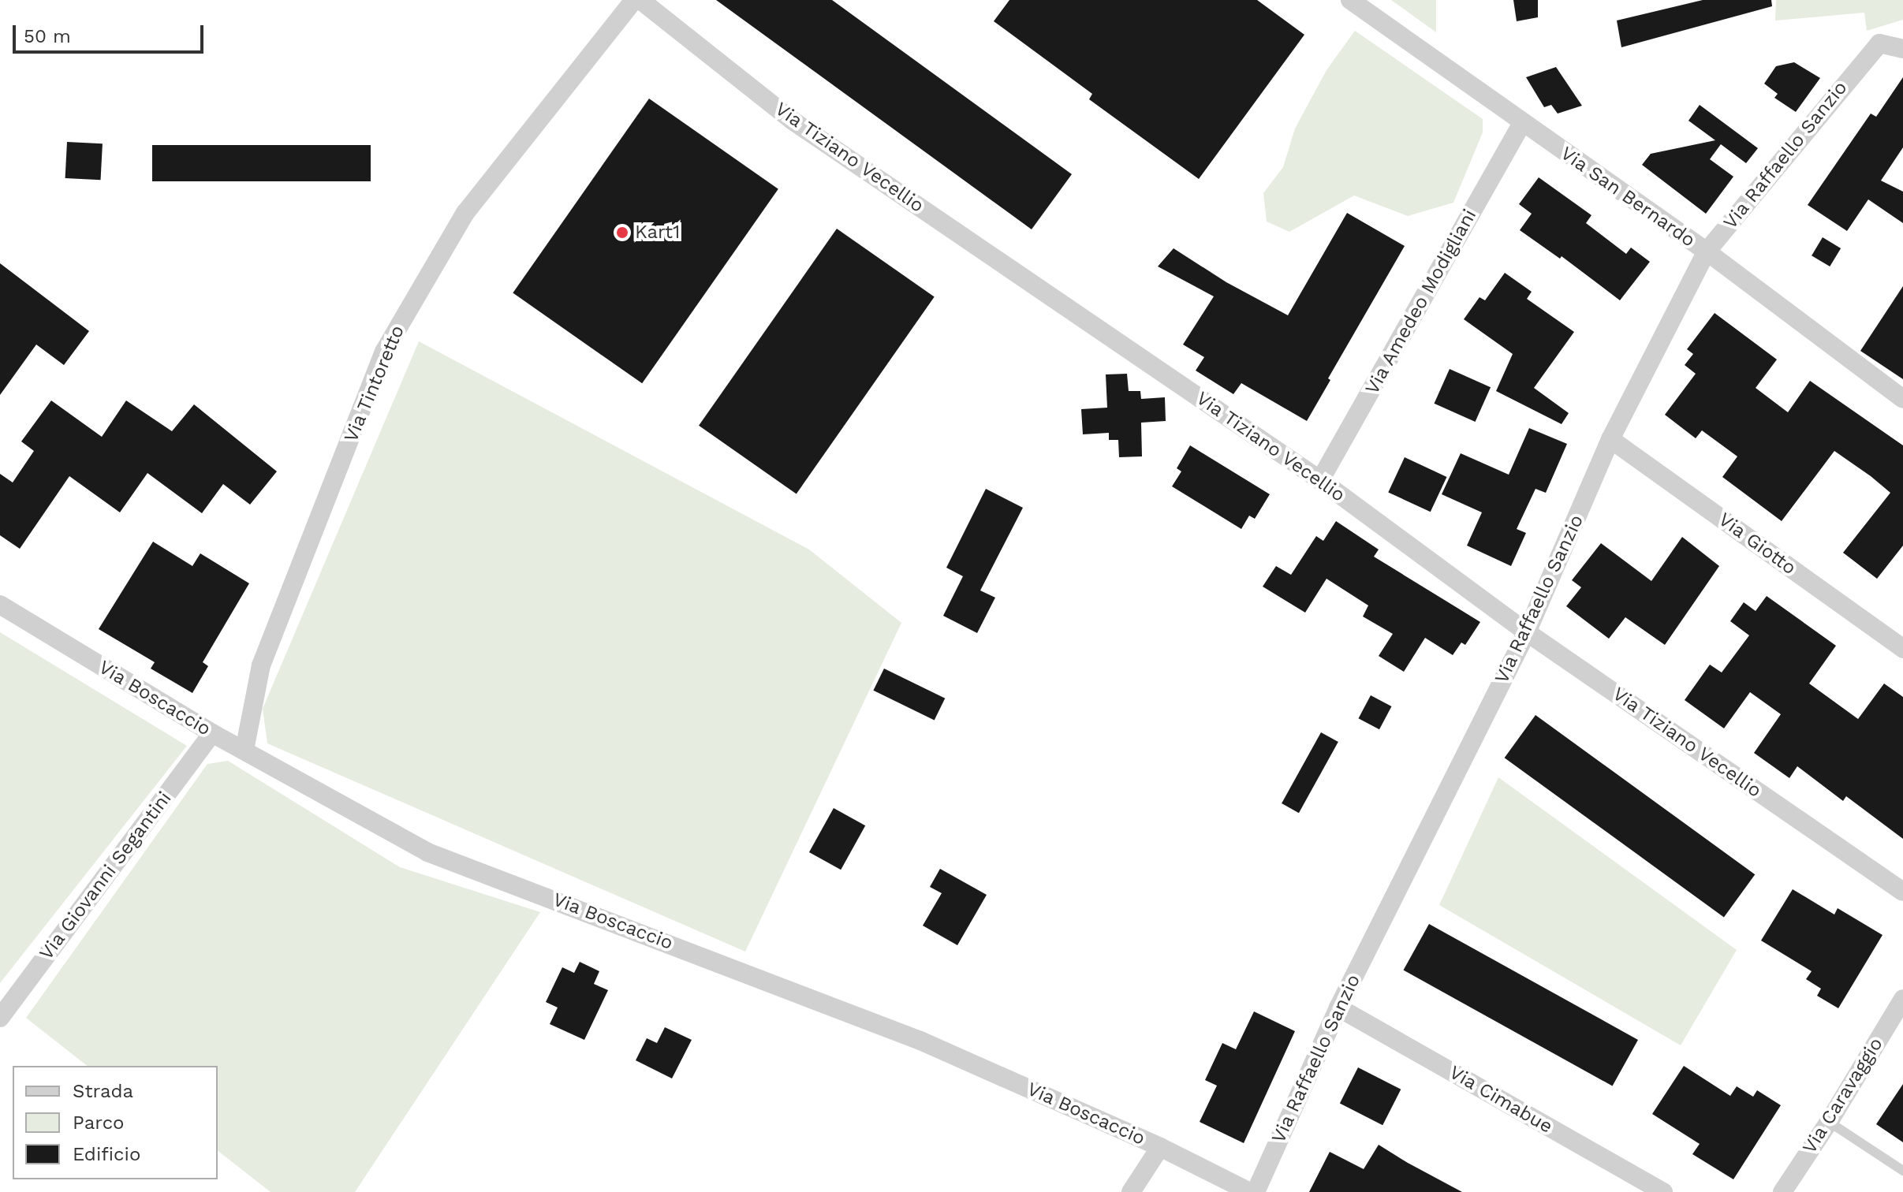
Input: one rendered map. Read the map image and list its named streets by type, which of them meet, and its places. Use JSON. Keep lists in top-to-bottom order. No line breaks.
{"streets":{"street":["Via Raffaello Sanzio","Via Tiziano Vecellio","Via San Bernardo","Via Amedeo Modigliani","Via Tintoretto","Via Giotto","Via Boscaccio","Via Giovanni Segantini","Via Caravaggio","Via Cimabue"]},"crossings":[["Via Raffaello Sanzio","Via Tiziano Vecellio"],["Via Raffaello Sanzio","Via San Bernardo"],["Via Raffaello Sanzio","Via Giotto"],["Via Raffaello Sanzio","Via Cimabue"],["Via Tiziano Vecellio","Via Amedeo Modigliani"],["Via San Bernardo","Via Amedeo Modigliani"],["Via Tintoretto","Via Boscaccio"],["Via Boscaccio","Via Giovanni Segantini"]],"places":["Kart1"],"legend":["Strada","Parco","Edificio"],"scale_bar":"50 m"}
